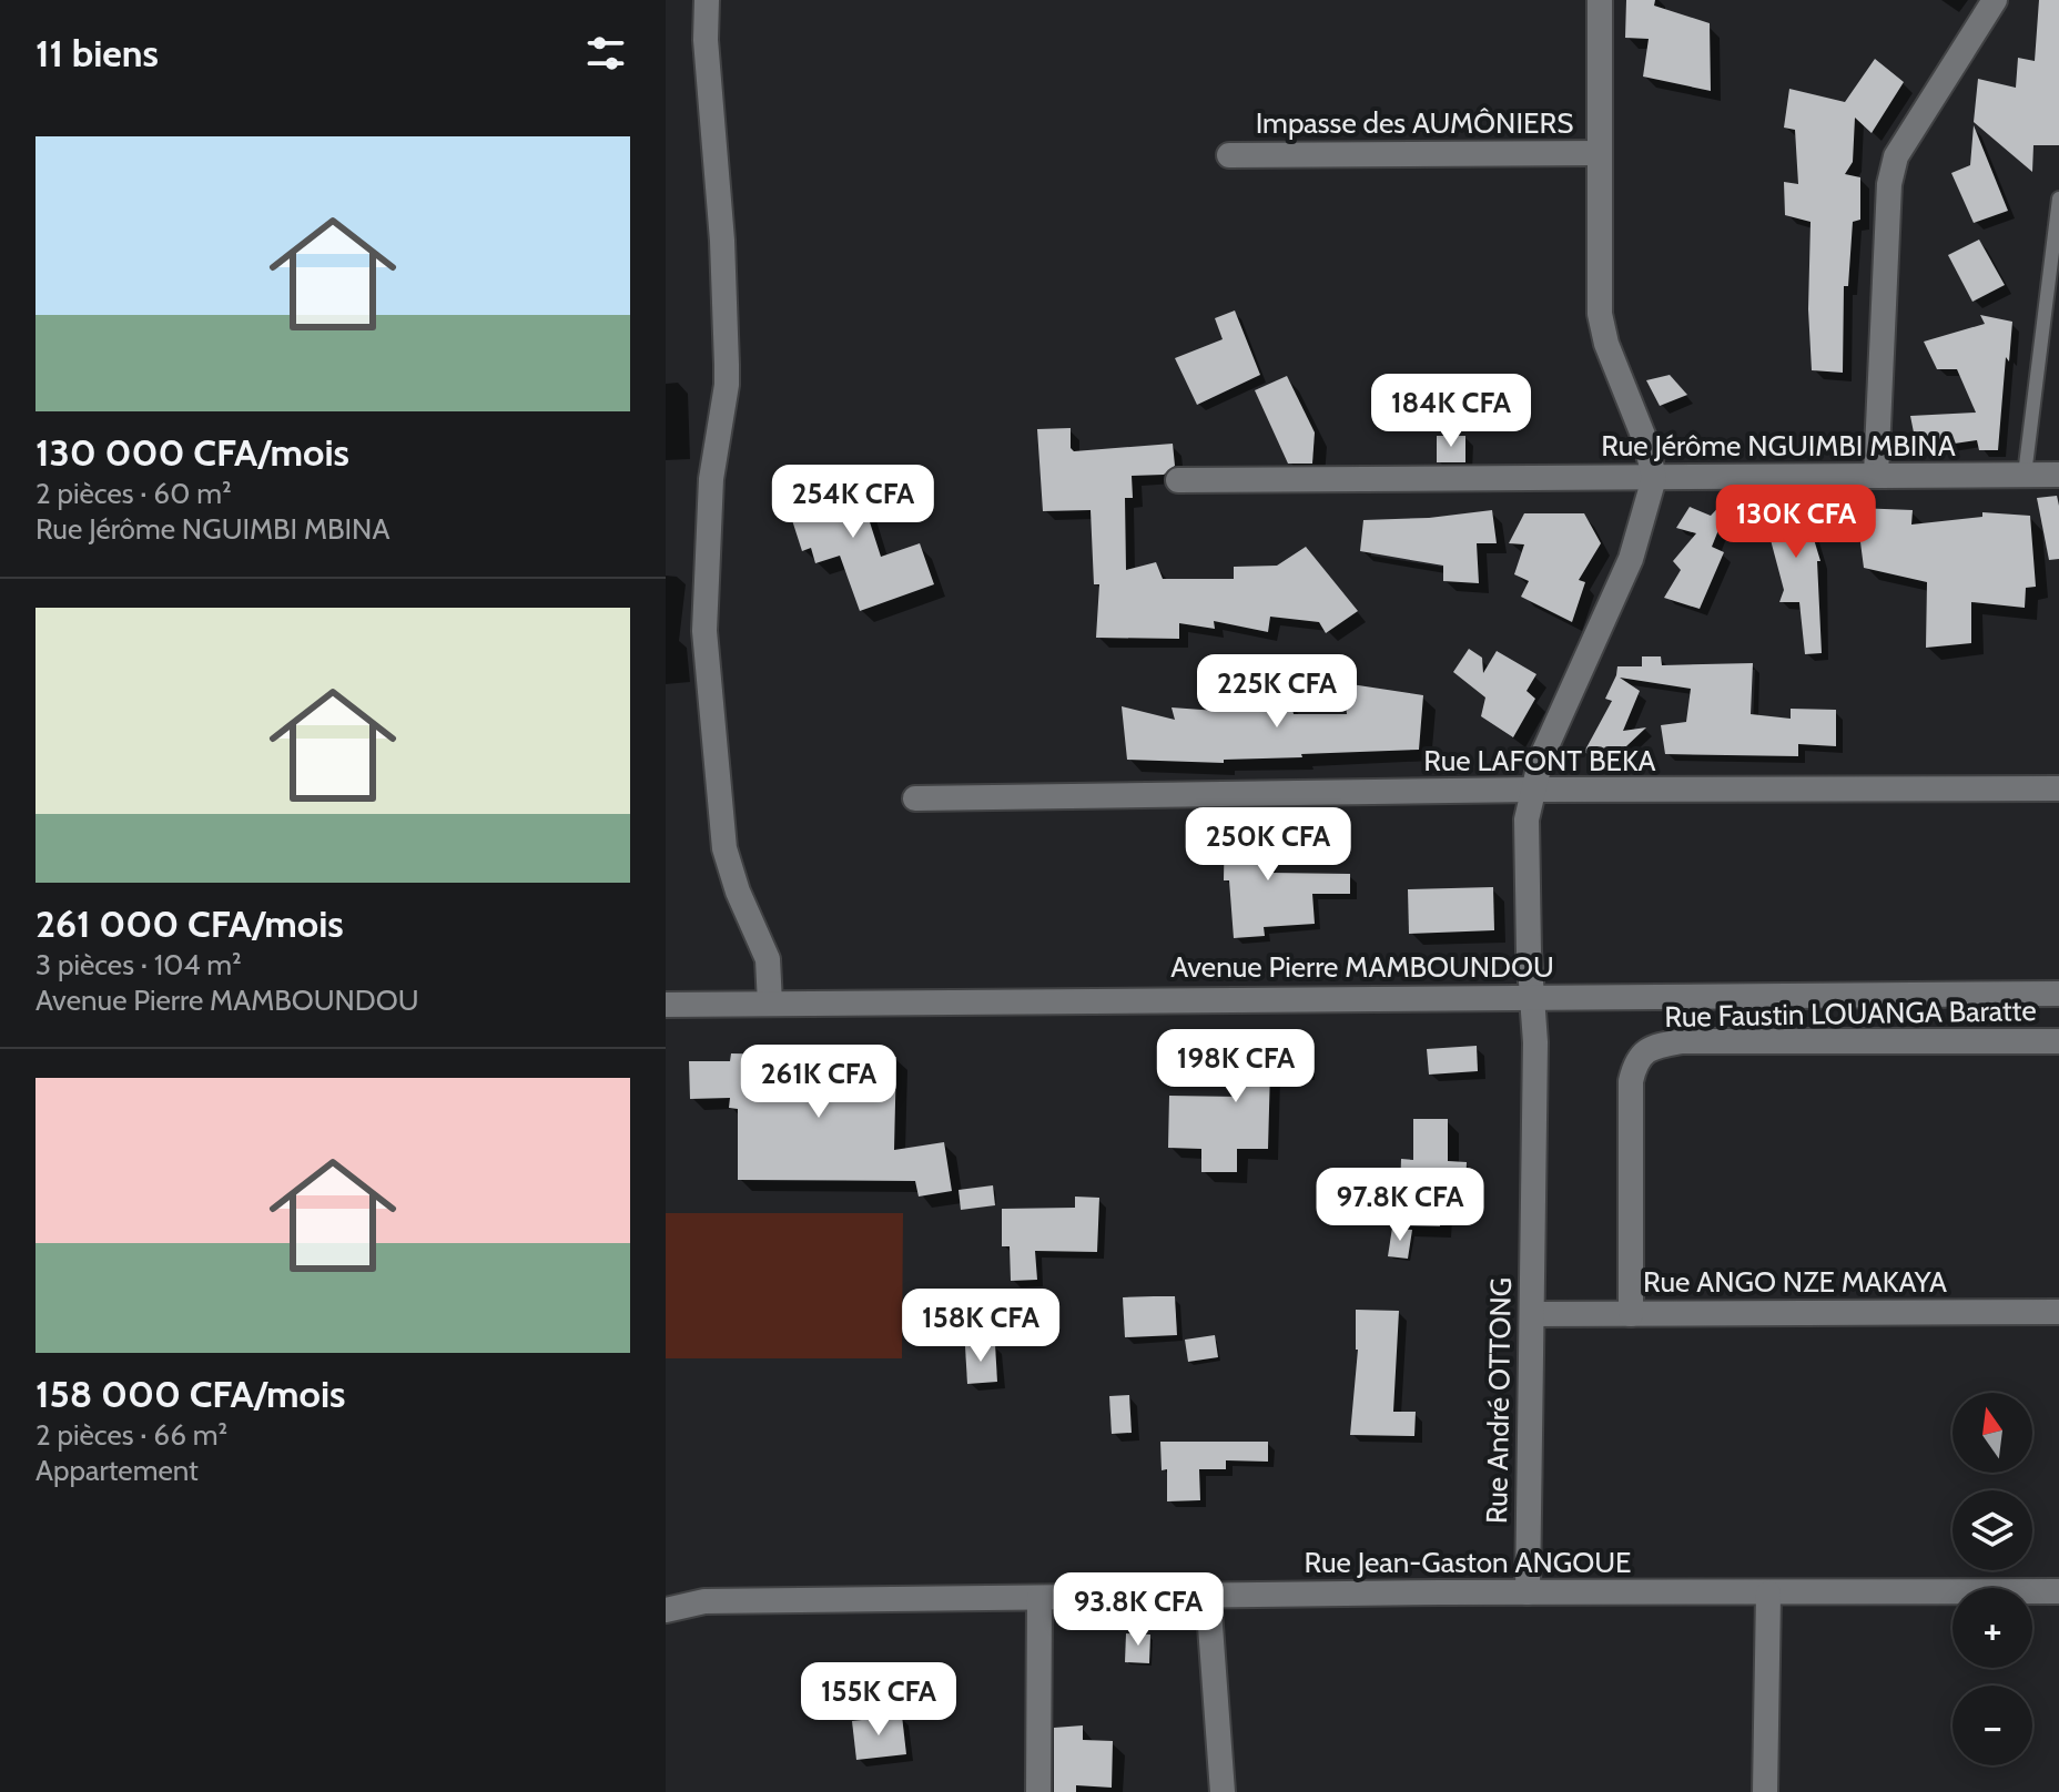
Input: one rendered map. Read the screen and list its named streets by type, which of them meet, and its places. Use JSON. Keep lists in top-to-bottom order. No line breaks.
{"streets":{"street":["Impasse des AUMÔNIERS","Rue Jérôme NGUIMBI MBINA","Rue LAFONT BEKA","Avenue Pierre MAMBOUNDOU","Rue Faustin LOUANGA Baratte","Rue ANGO NZE MAKAYA","Rue André OTTONG","Rue Jean-Gaston ANGOUE"]},"crossings":[["Rue Jérôme NGUIMBI MBINA","Rue André OTTONG"],["Rue LAFONT BEKA","Rue André OTTONG"],["Avenue Pierre MAMBOUNDOU","Rue André OTTONG"],["Rue Faustin LOUANGA Baratte","Rue ANGO NZE MAKAYA"],["Rue ANGO NZE MAKAYA","Rue André OTTONG"],["Rue André OTTONG","Rue Jean-Gaston ANGOUE"]],"north":"top","page":{"heading":"11 biens","list":[{"name":"130 000 CFA/mois","note":"2 pièces · 60 m² · Rue Jérôme NGUIMBI MBINA"},{"name":"261 000 CFA/mois","note":"3 pièces · 104 m² · Avenue Pierre MAMBOUNDOU"},{"name":"158 000 CFA/mois","note":"2 pièces · 66 m² · Appartement"}],"price":["184K CFA","254K CFA","130K CFA","225K CFA","250K CFA","198K CFA","261K CFA","97.8K CFA","158K CFA","93.8K CFA","155K CFA"],"map_buttons":["+","−"]}}
